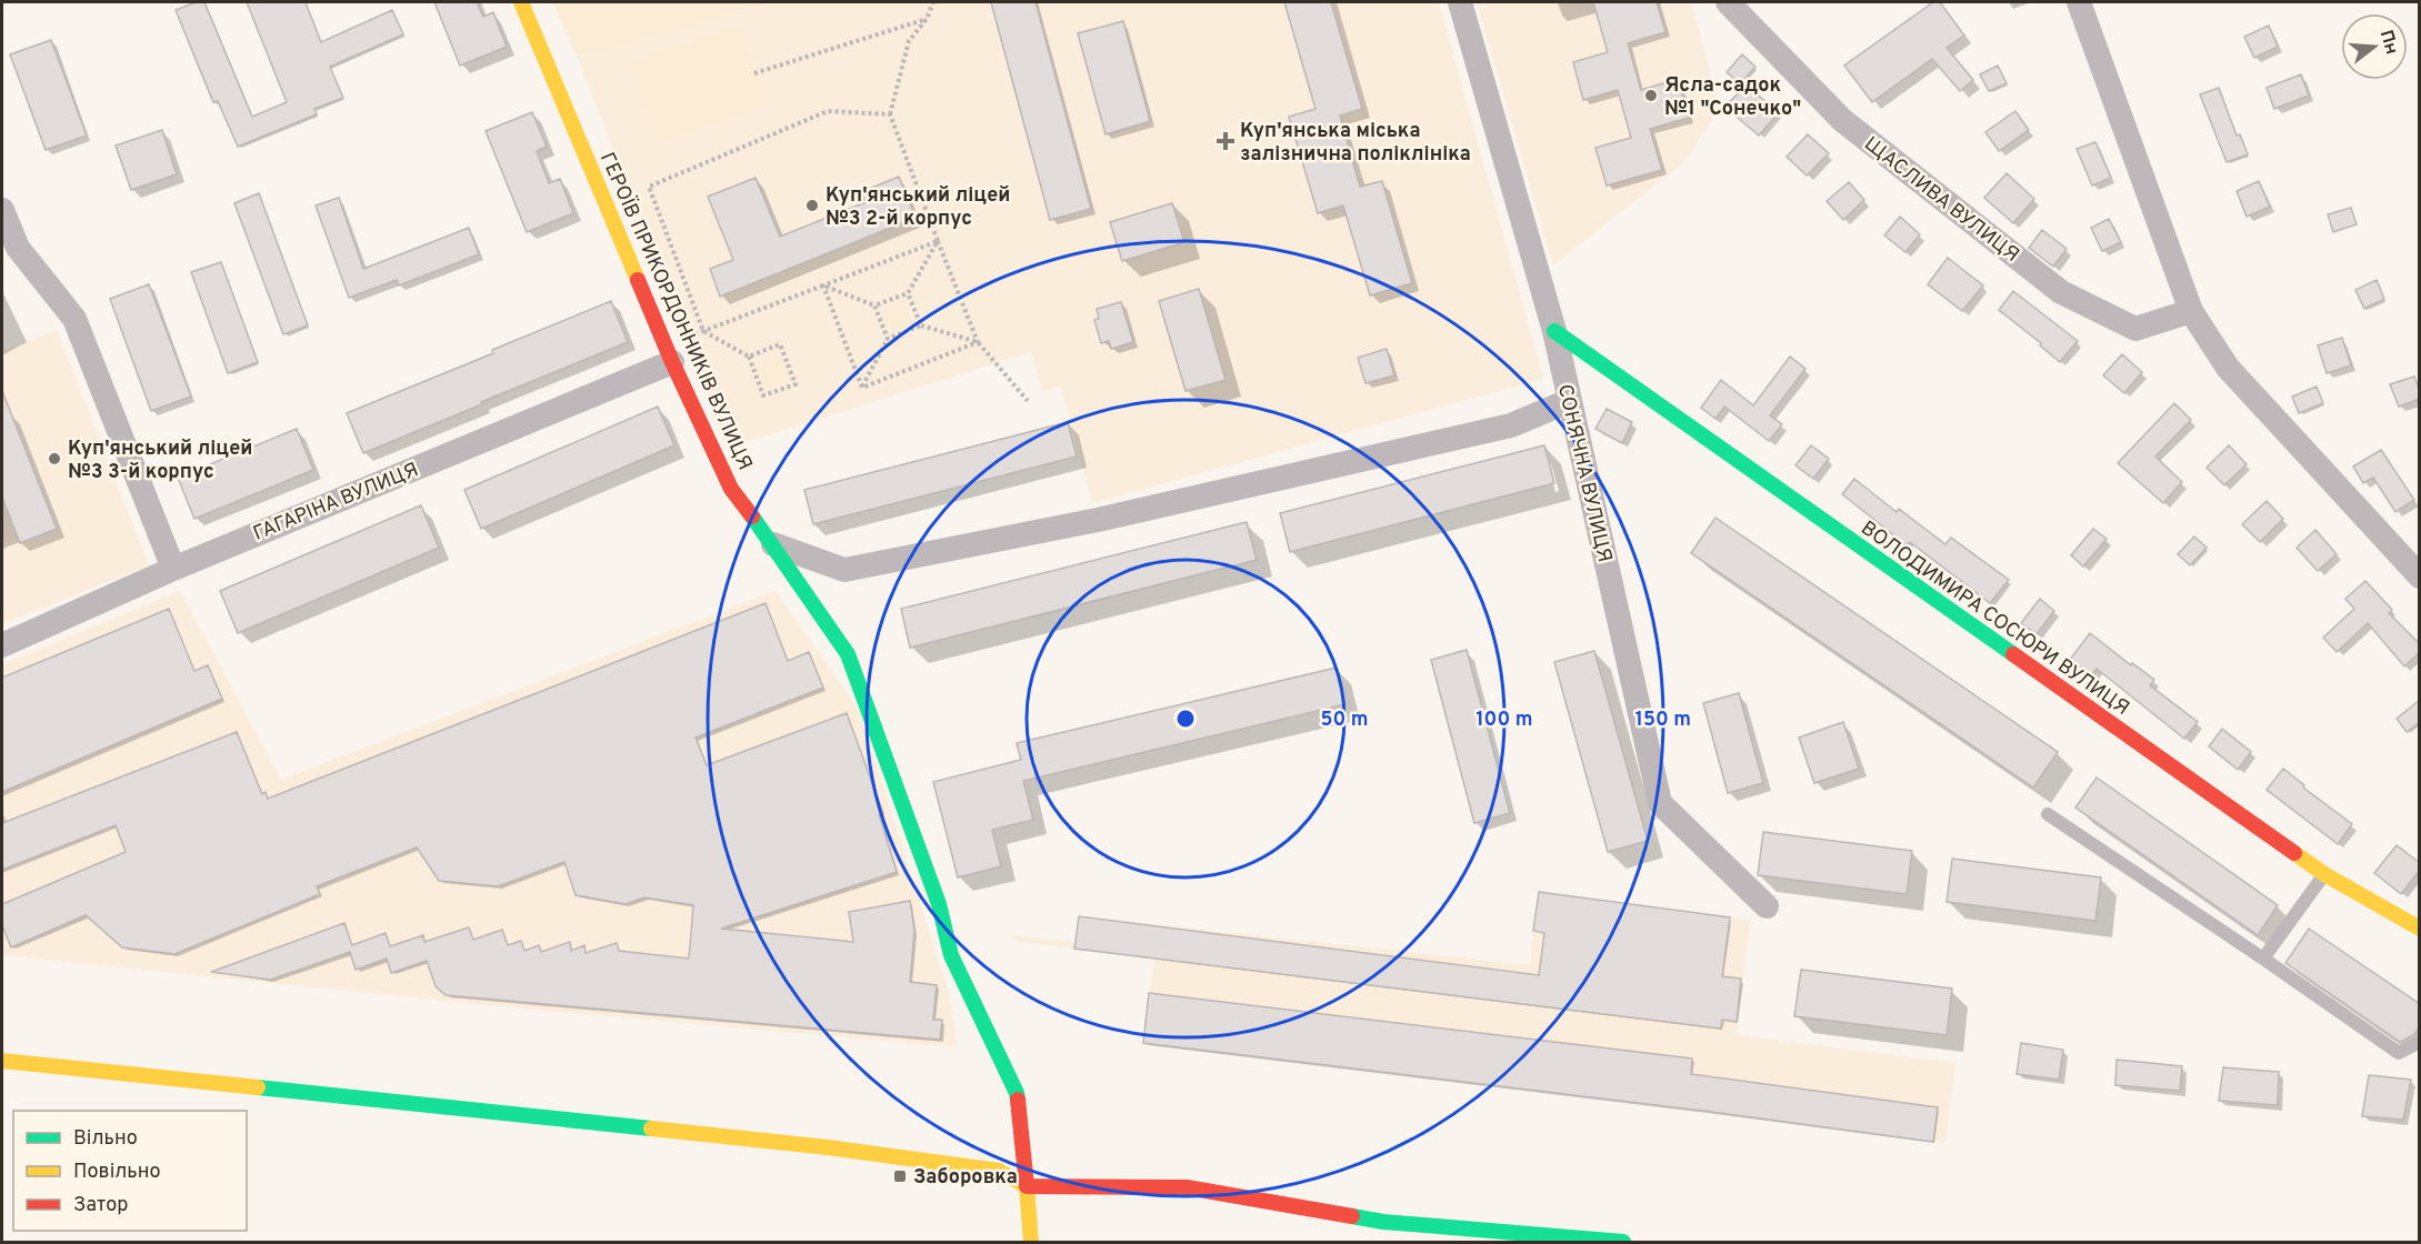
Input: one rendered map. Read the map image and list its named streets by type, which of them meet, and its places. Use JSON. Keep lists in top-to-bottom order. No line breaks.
{"streets":{"street":["ЩАСЛИВА ВУЛИЦЯ","ГЕРОЇВ ПРИКОРДОННИКІВ ВУЛИЦЯ","СОНЯЧНА ВУЛИЦЯ","ГАГАРІНА ВУЛИЦЯ","ВОЛОДИМИРА СОСЮРИ ВУЛИЦЯ"]},"crossings":[["ГЕРОЇВ ПРИКОРДОННИКІВ ВУЛИЦЯ","ГАГАРІНА ВУЛИЦЯ"],["СОНЯЧНА ВУЛИЦЯ","ВОЛОДИМИРА СОСЮРИ ВУЛИЦЯ"]],"places":{"other":["Ясла-садок №1 \"Сонечко\"","Куп'янський ліцей №3 2-й корпус","Куп'янський ліцей №3 3-й корпус"],"health":["Куп'янська міська залізнична поліклініка"],"transit":["Заборовка"]},"legend":["Вільно","Повільно","Затор"],"north":"right","rings":["50 m","100 m","150 m"]}
